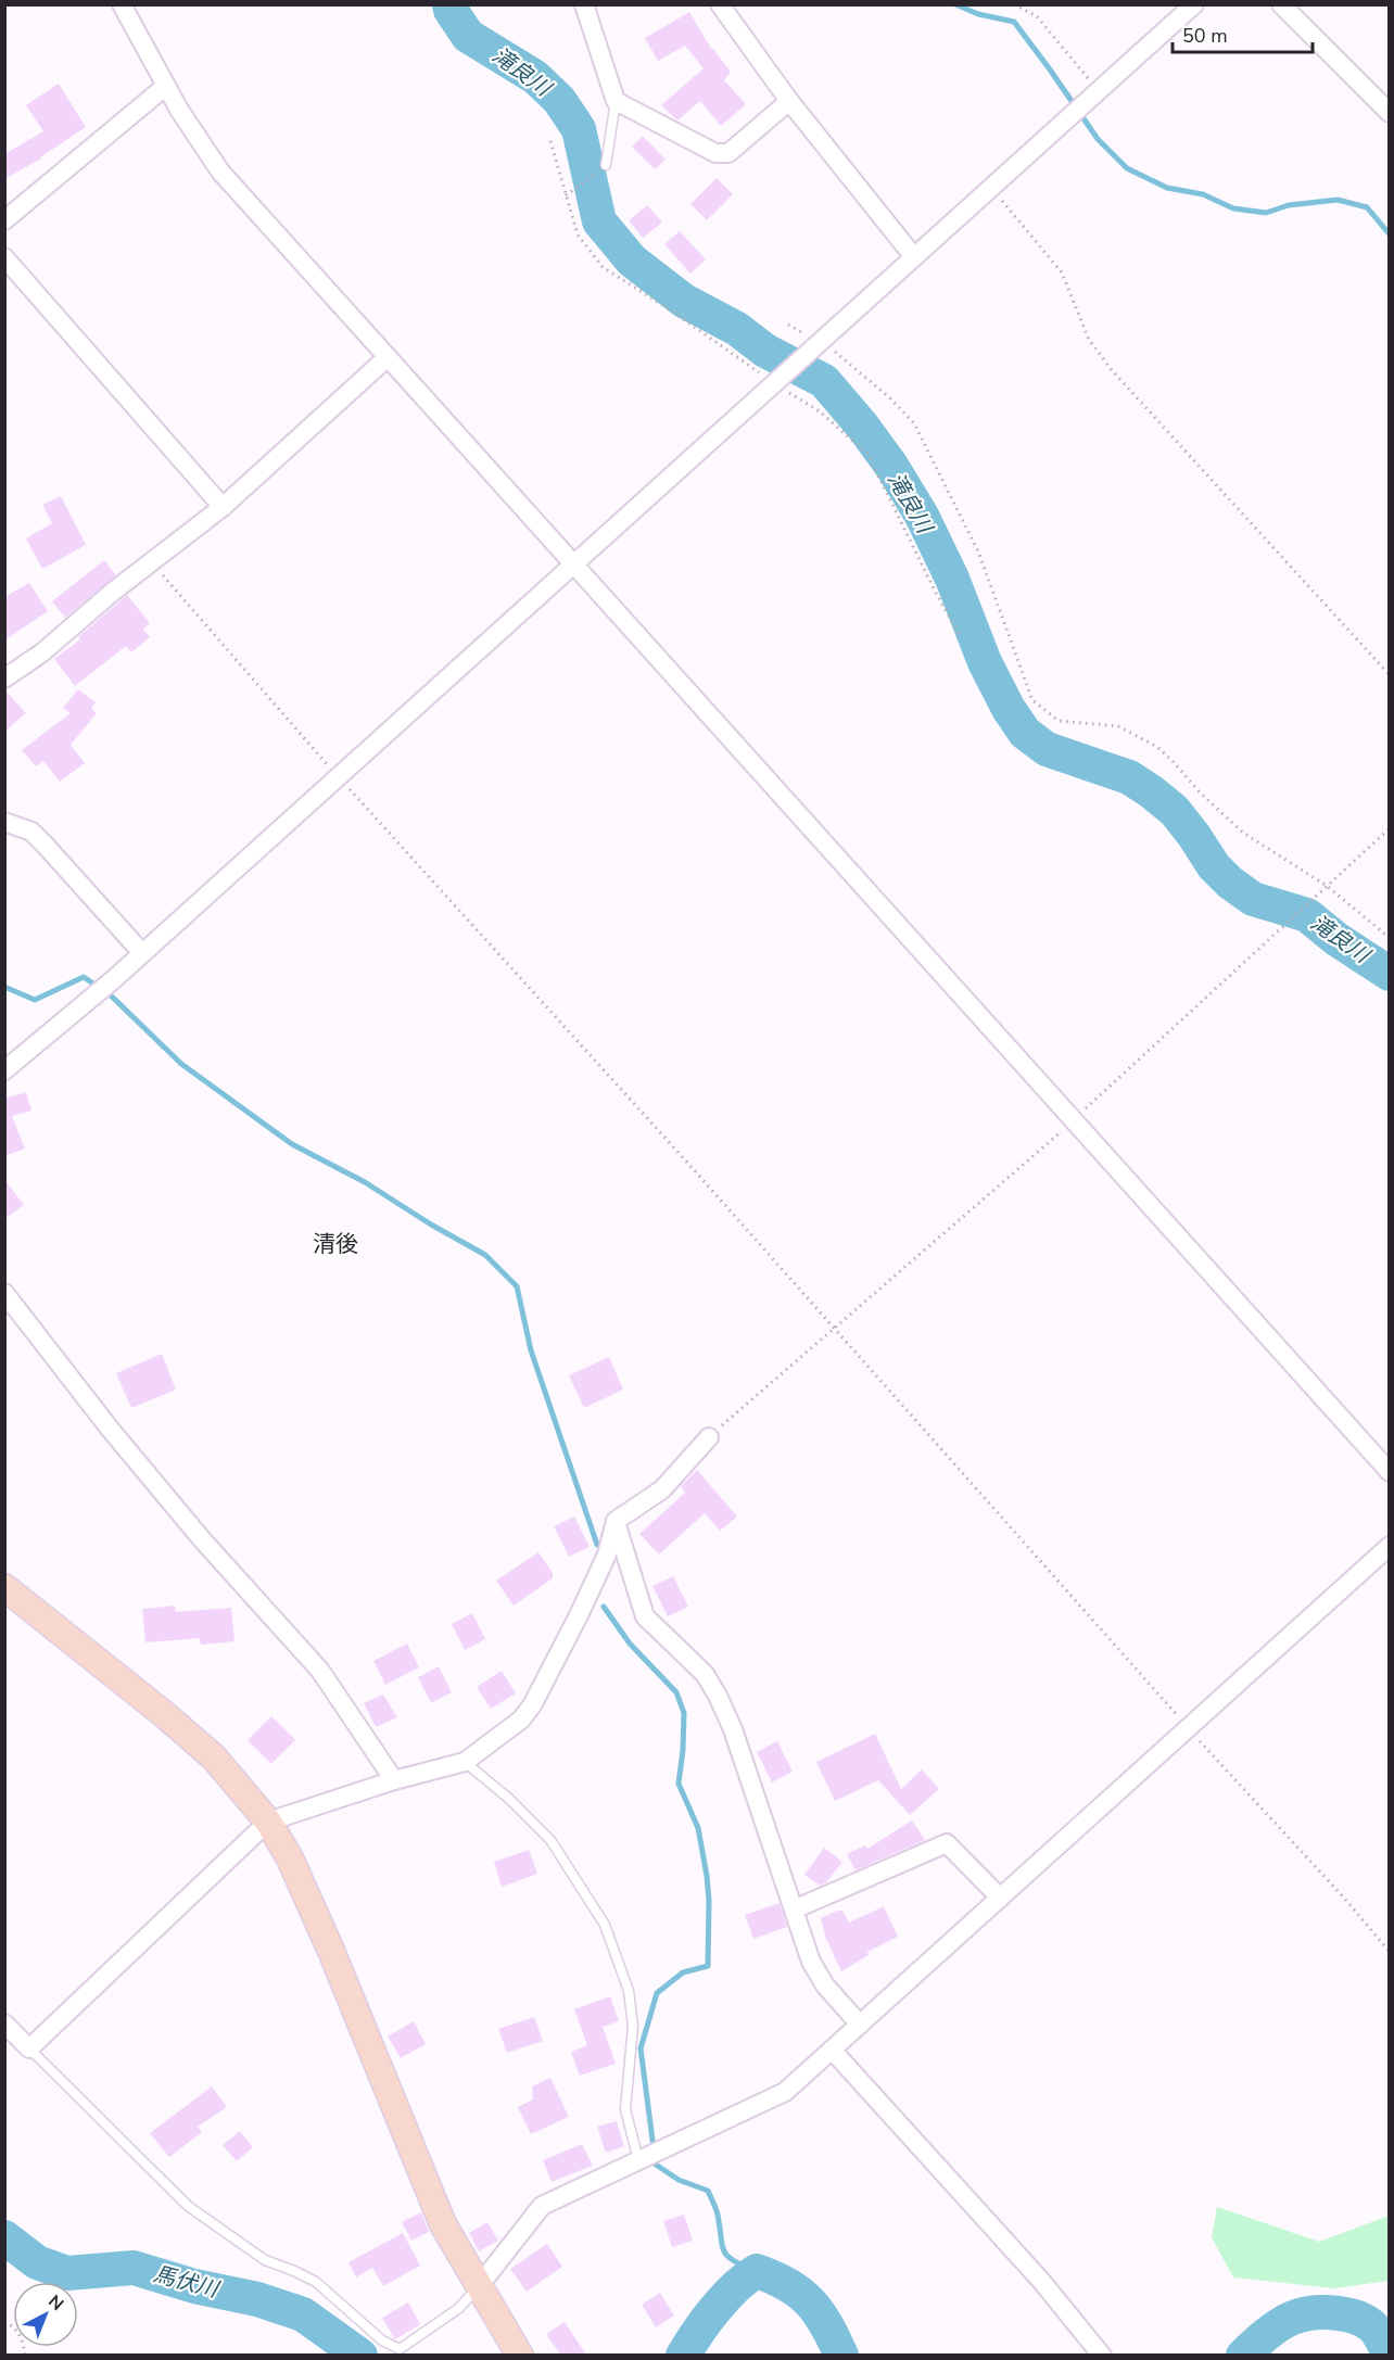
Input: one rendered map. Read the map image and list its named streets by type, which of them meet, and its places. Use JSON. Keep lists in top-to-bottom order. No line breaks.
{"districts":["清後"],"water":["滝良川","馬伏川"],"scale_bar":"50 m","north":"top right"}
